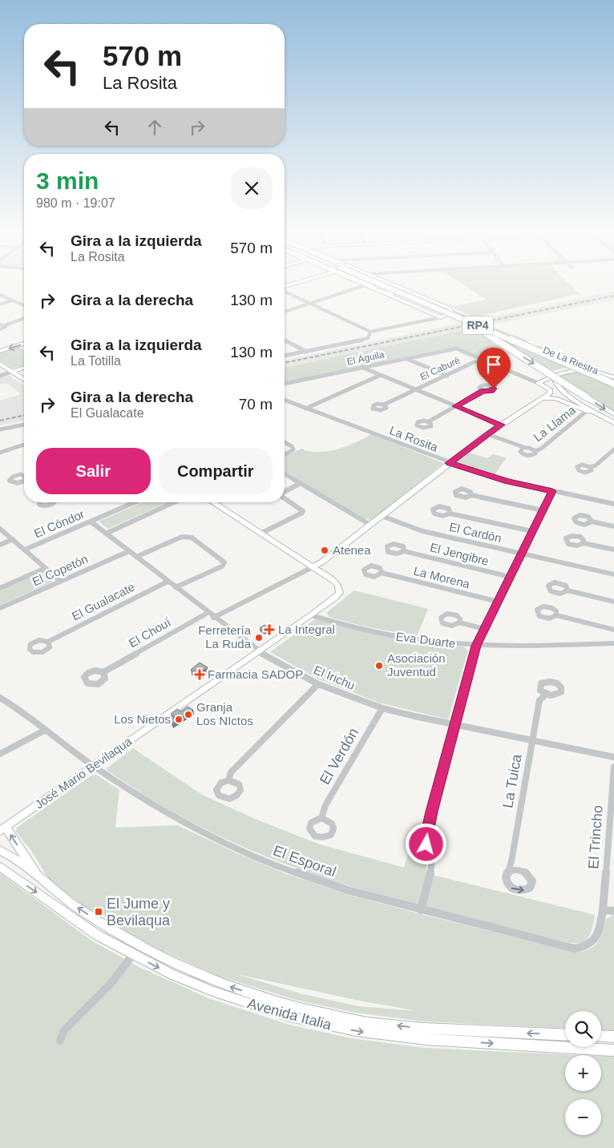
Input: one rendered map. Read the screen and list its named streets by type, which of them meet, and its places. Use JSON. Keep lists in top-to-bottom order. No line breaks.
{"streets":{"main road":["RP4"],"street":["El Águila","De La Riestra","El Caburé","La Llama","La Rosita","El Cóndor","El Cardón","El Jengibre","El Copetón","La Morena","El Gualacate","El Chouí","Eva Duarte","El Irichu","El Verdón","José Mario Bevilaqua","La Tuica","El Trincho","El Esporal","Avenida Italia"]},"crossings":[["El Águila","El Caburé"],["De La Riestra","El Caburé"],["El Cóndor","El Irichu"],["El Copetón","El Irichu"],["El Gualacate","El Irichu"],["El Chouí","El Irichu"],["Eva Duarte","José Mario Bevilaqua"],["El Irichu","El Verdón"],["El Irichu","José Mario Bevilaqua"],["El Irichu","La Tuica"],["José Mario Bevilaqua","El Esporal"],["El Trincho","El Esporal"]],"places":{"other":["Atenea","Ferretería La Ruda","Asociación Juventud","Granja Los NIctos","Los Nietos"],"health":["La Integral","Farmacia SADOP"],"transit":["El Jume y Bevilaqua"]},"page":{"turn":["570 m","La Rosita"],"heading":["3 min","980 m · 19:07"],"list":[{"name":"Gira a la izquierda","note":"La Rosita","value":"570 m"},{"name":"Gira a la derecha","value":"130 m"},{"name":"Gira a la izquierda","note":"La Totilla","value":"130 m"},{"name":"Gira a la derecha","note":"El Gualacate","value":"70 m"}],"buttons":["Salir","Compartir"],"map_buttons":["+","−"]}}
